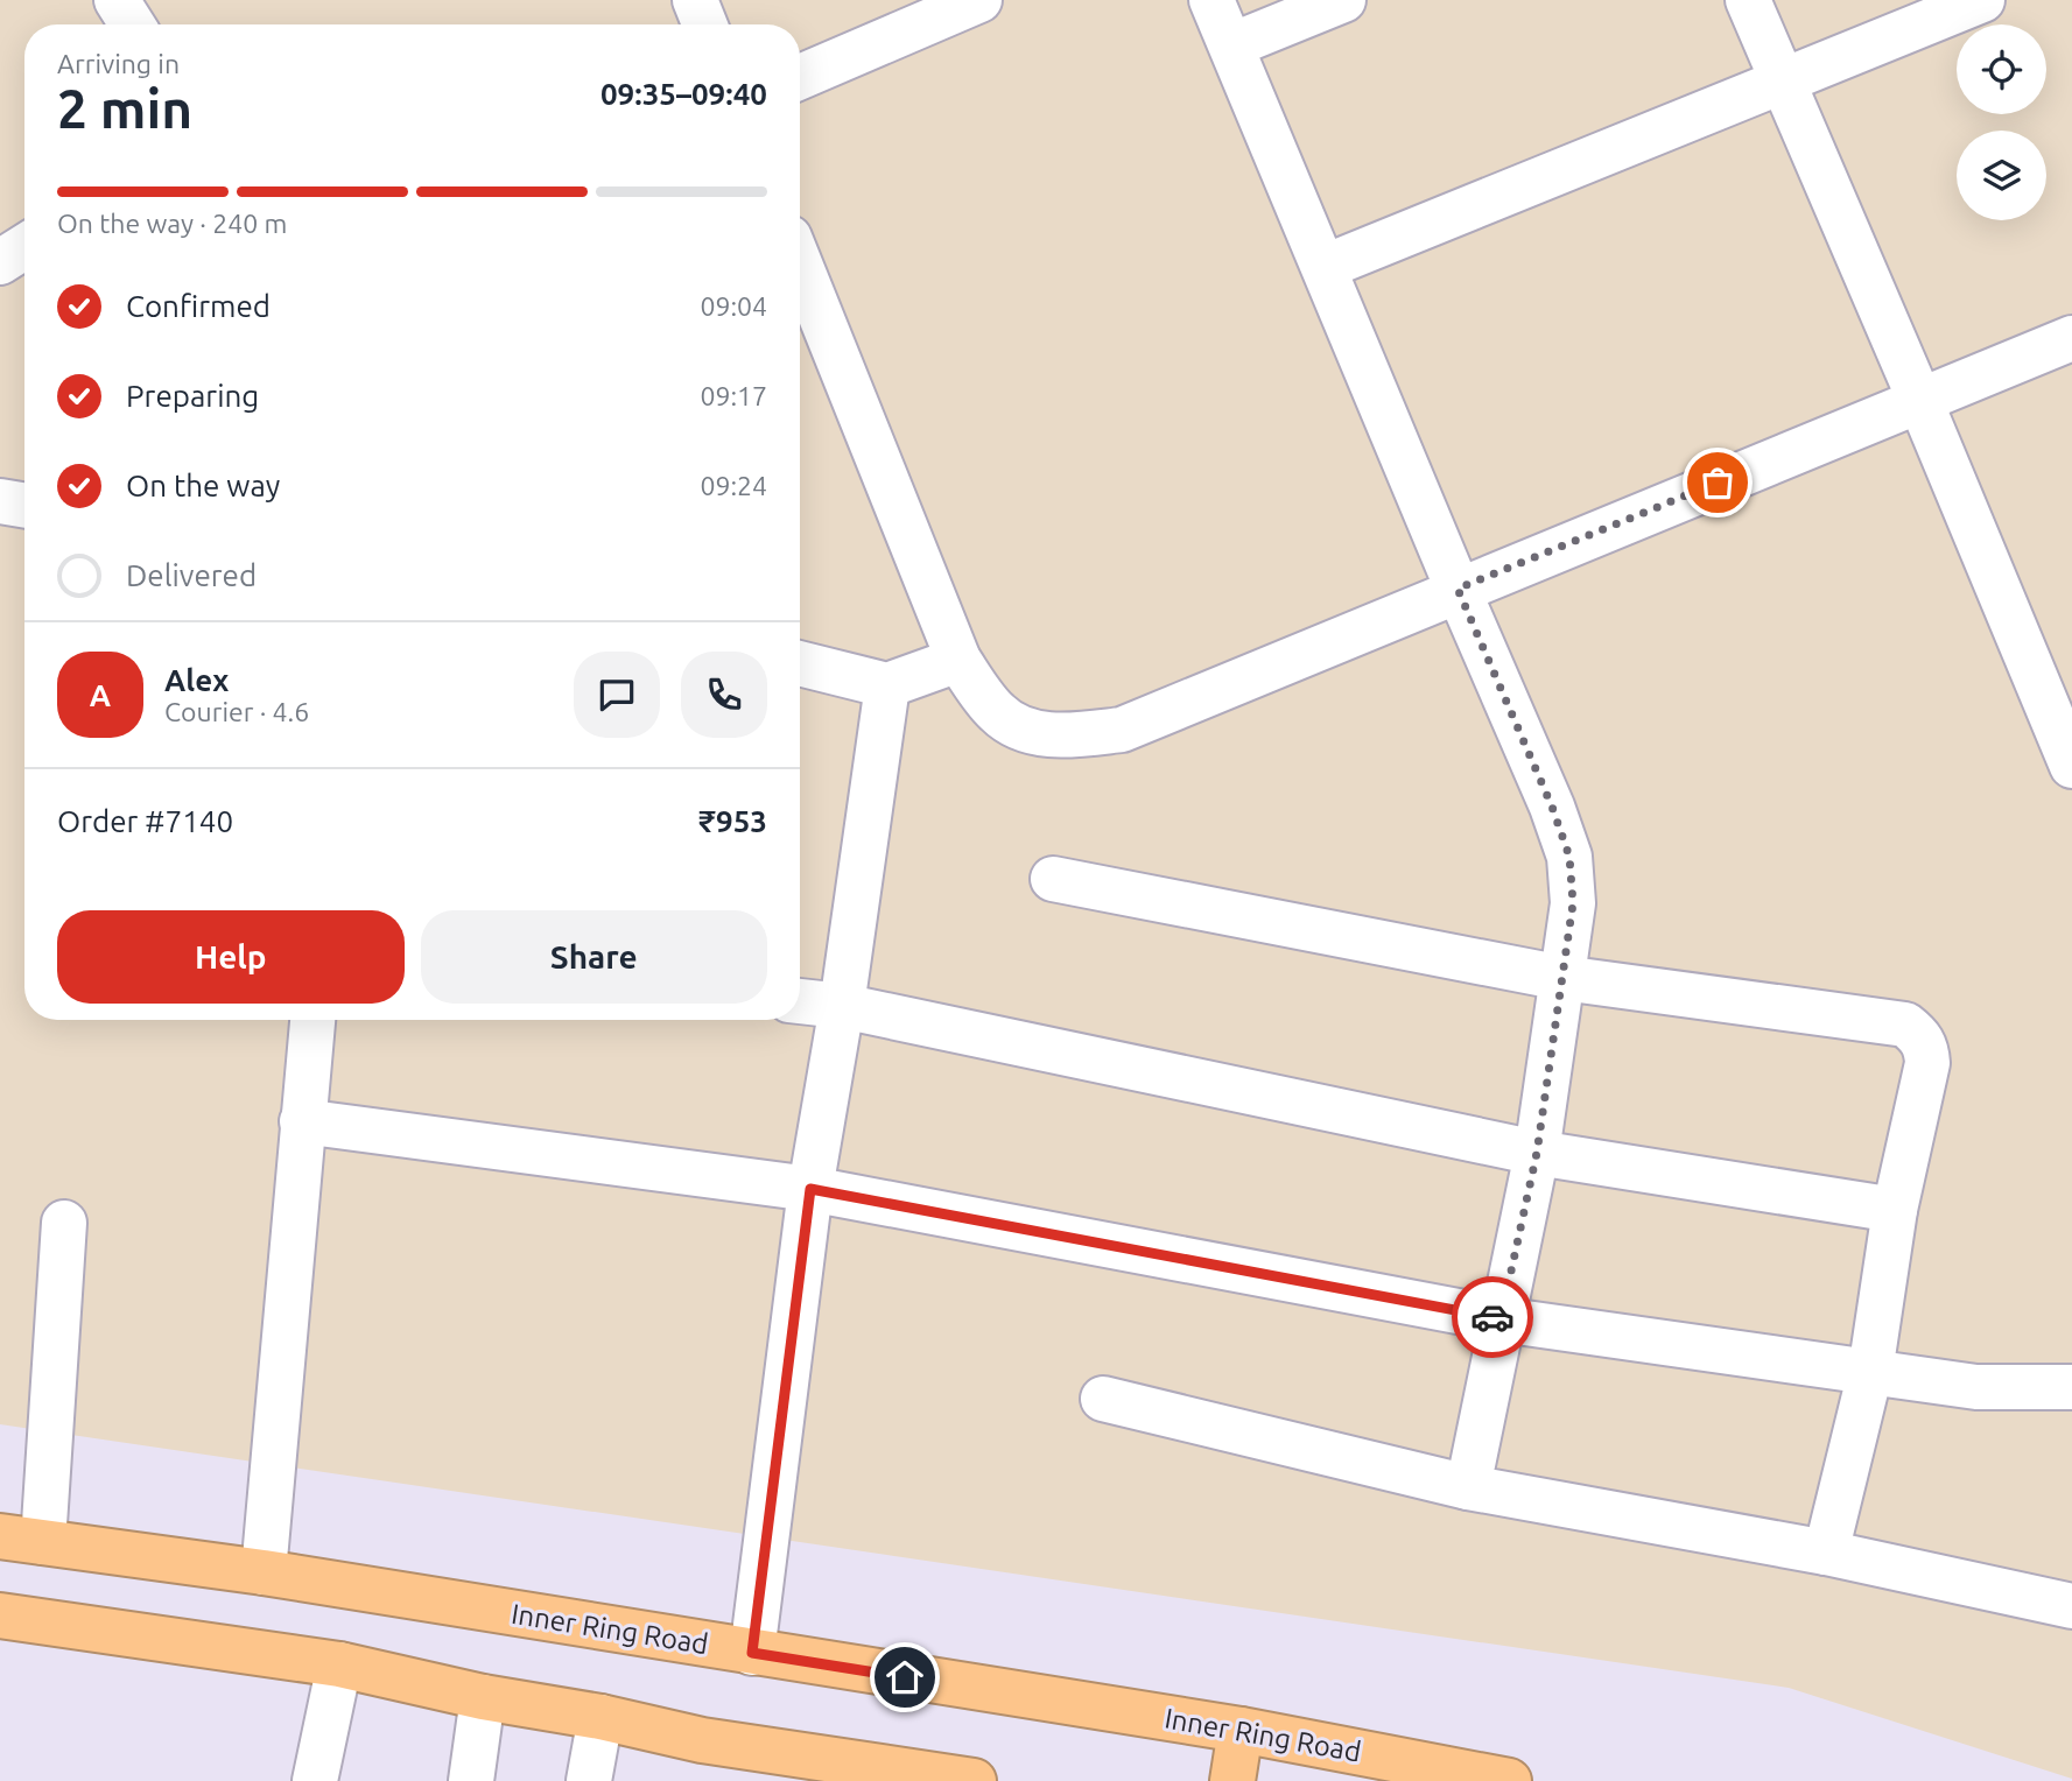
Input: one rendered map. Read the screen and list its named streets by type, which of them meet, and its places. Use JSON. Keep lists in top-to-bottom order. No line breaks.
{"streets":{"highway":["Inner Ring Road"]},"page":{"heading":["2 min","Arriving in","09:35–09:40"],"panel":["Alex","Courier · 4.6","Order #7140","₹953"],"bar":"On the way · 240 m","list":[["Confirmed","09:04"],["Preparing","09:17"],["On the way","09:24"],"Delivered"],"round":"A","buttons":["Help","Share"]}}
